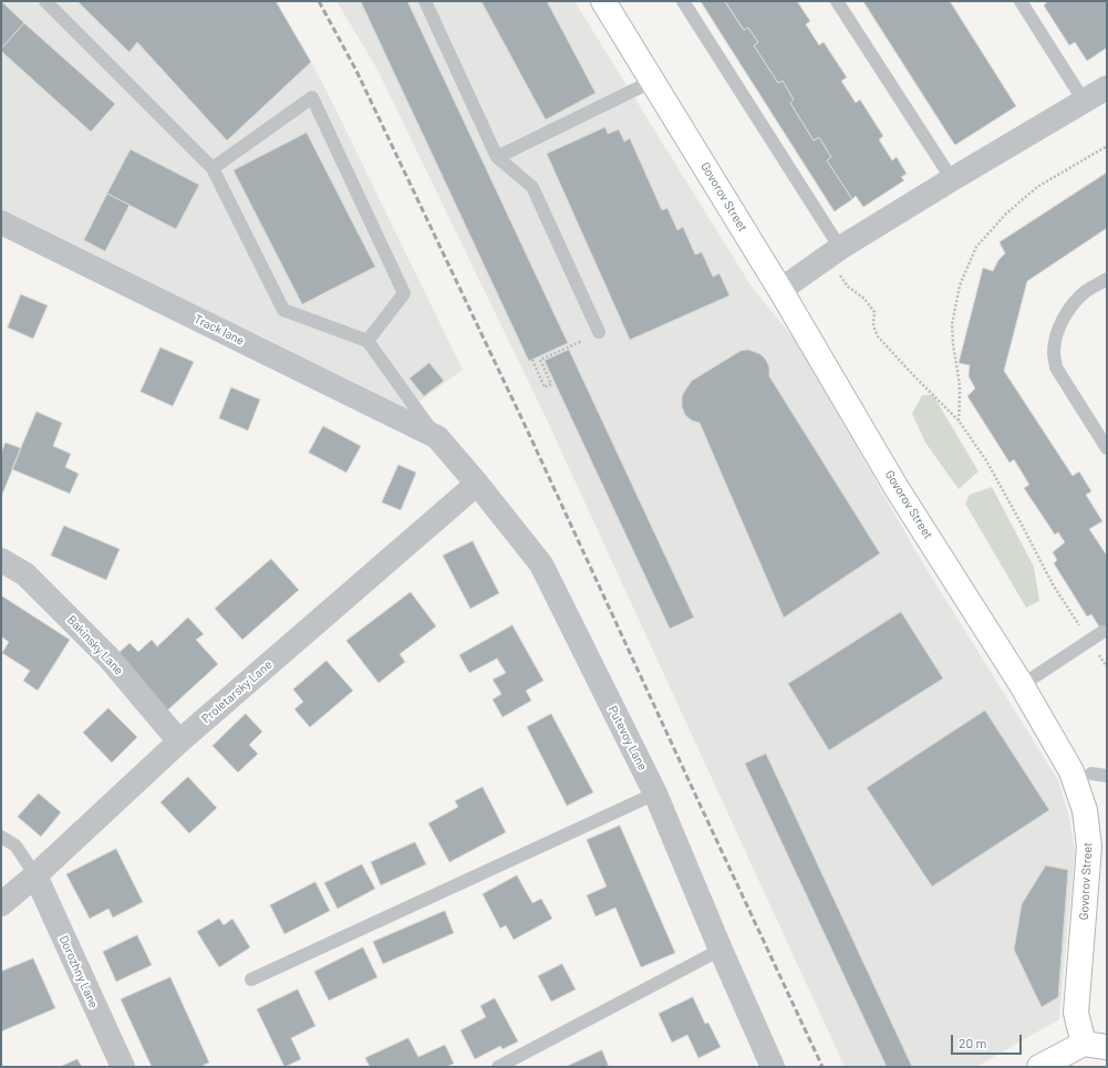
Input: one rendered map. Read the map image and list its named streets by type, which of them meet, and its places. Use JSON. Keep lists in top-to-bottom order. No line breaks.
{"streets":{"street":["Govorov Street","Track lane","Bakinsky Lane","Proletarsky Lane","Putevoy Lane","Dorozhny Lane"]},"crossings":[["Track lane","Putevoy Lane"],["Bakinsky Lane","Proletarsky Lane"],["Proletarsky Lane","Putevoy Lane"],["Proletarsky Lane","Dorozhny Lane"]],"scale_bar":"20 m"}
